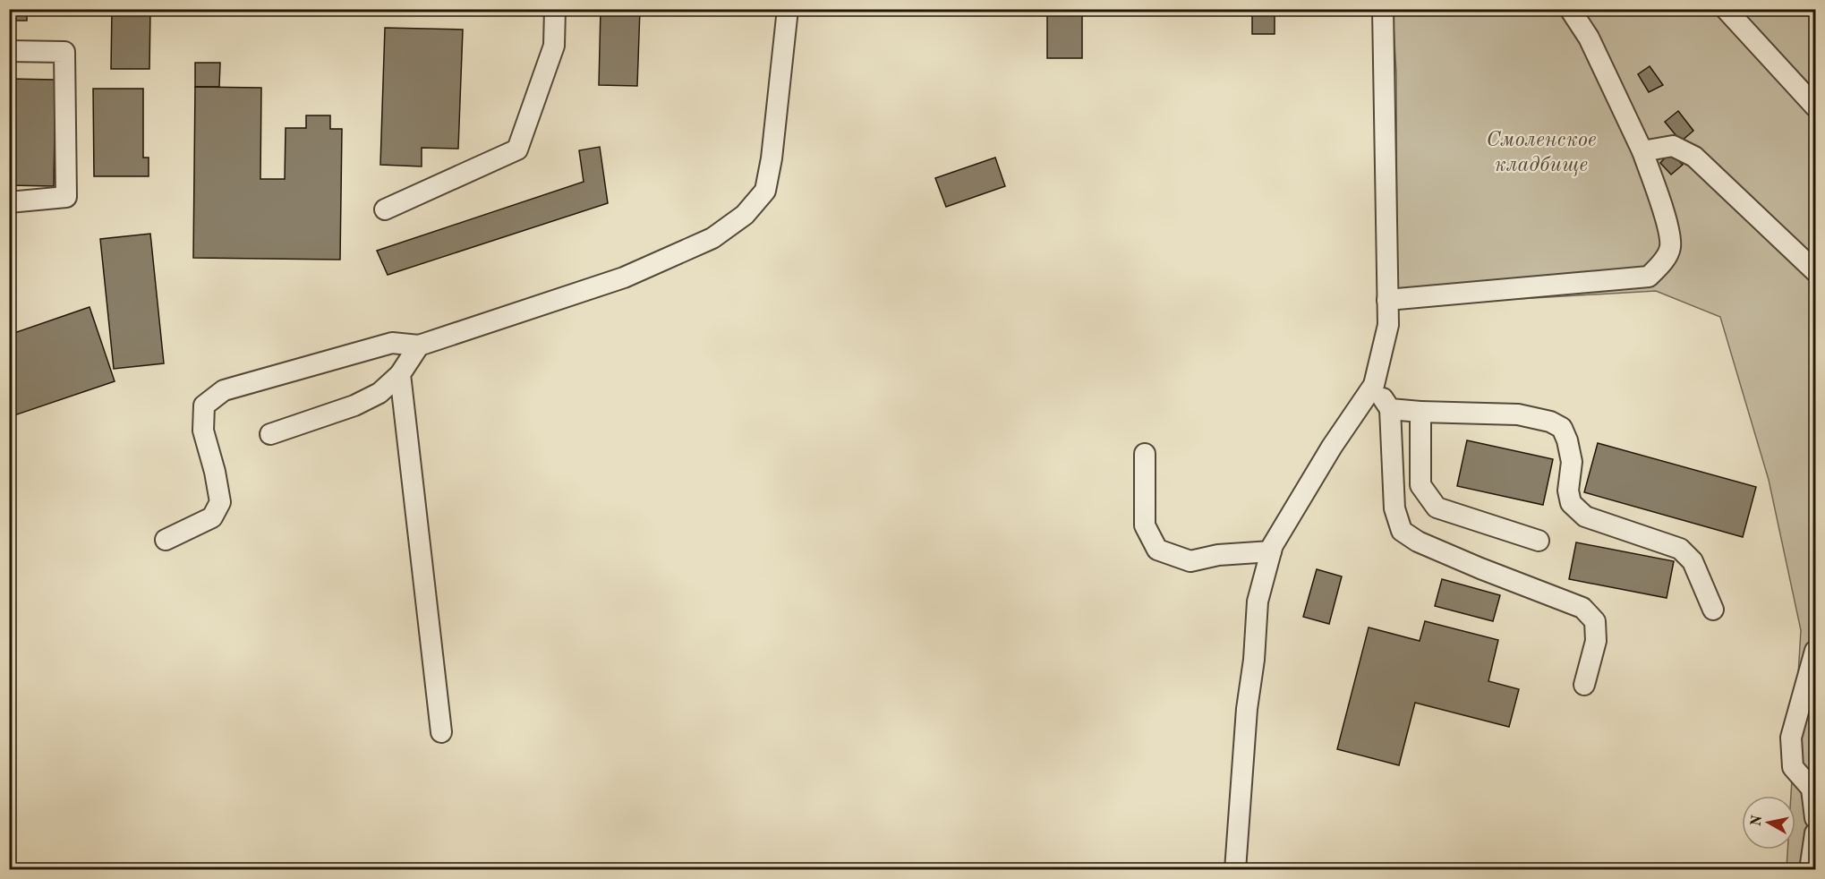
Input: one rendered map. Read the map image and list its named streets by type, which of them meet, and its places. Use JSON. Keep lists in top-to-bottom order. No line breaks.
{"parks":["Смоленское кладбище"],"north":"left"}
